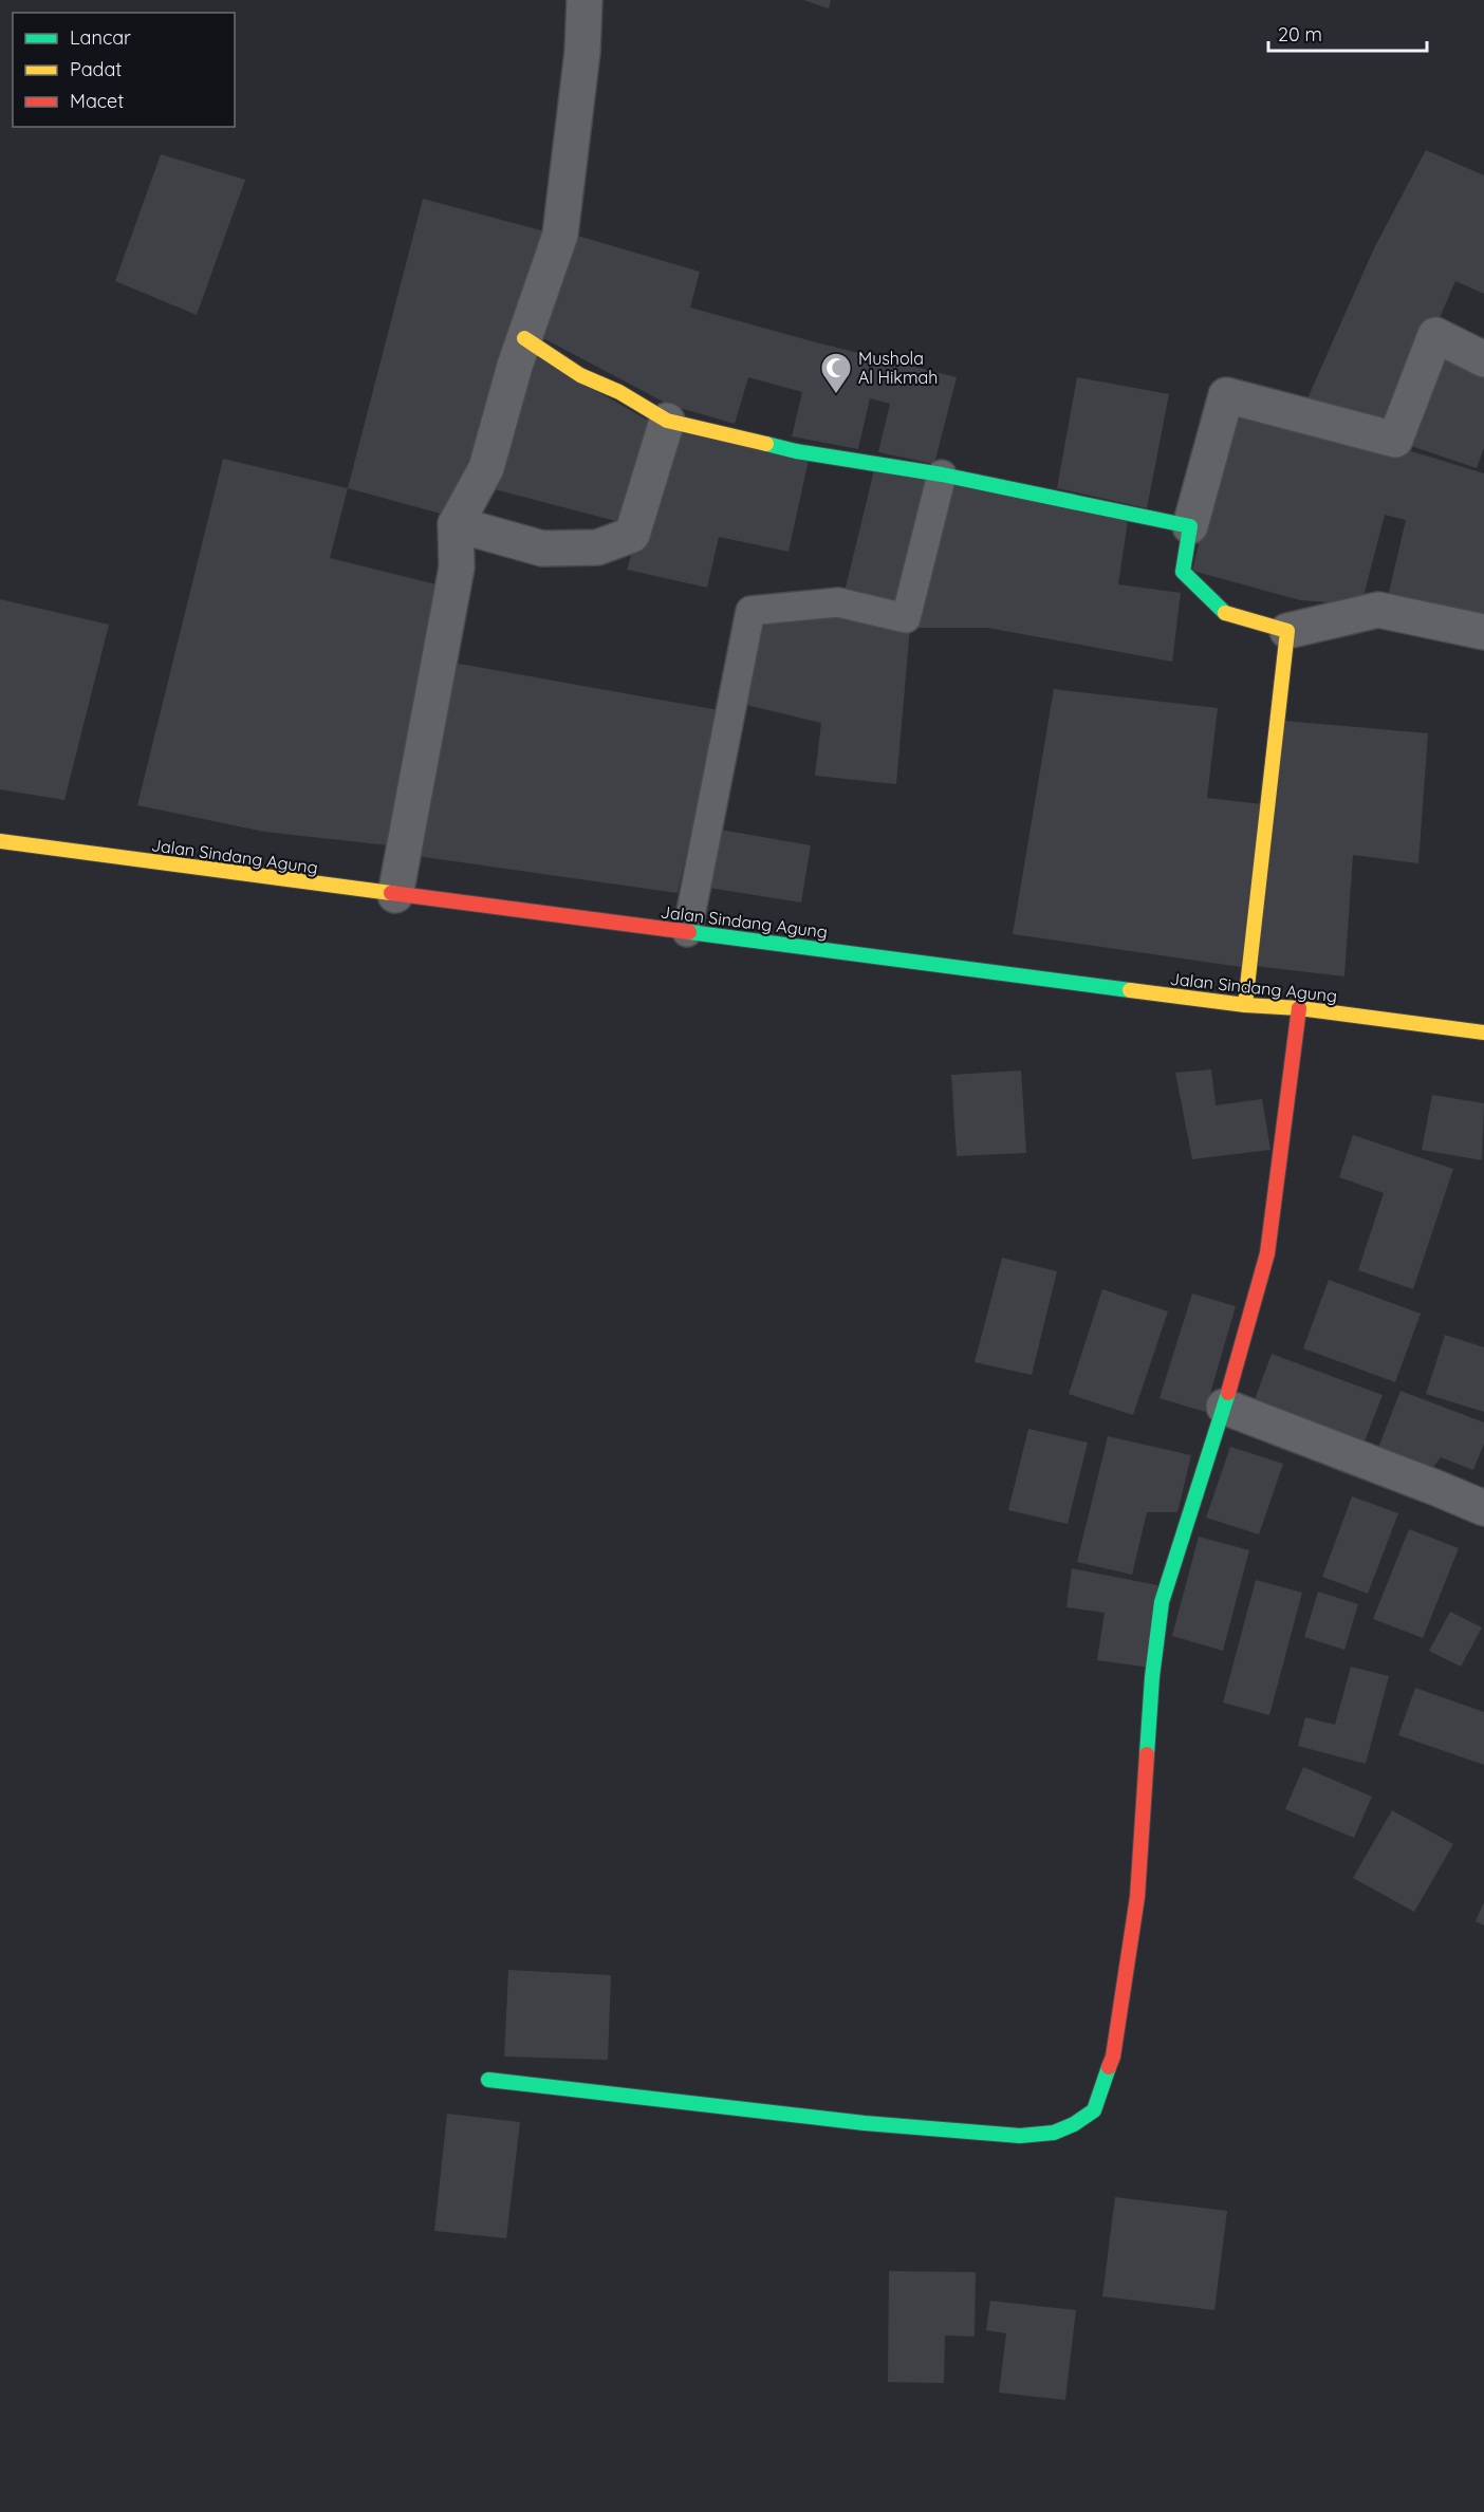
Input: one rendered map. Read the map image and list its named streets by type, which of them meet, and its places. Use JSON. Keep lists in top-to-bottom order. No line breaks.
{"streets":{"street":["Jalan Sindang Agung"]},"places":{"mosque":["Mushola Al Hikmah"]},"legend":["Lancar","Padat","Macet"],"scale_bar":"20 m"}
